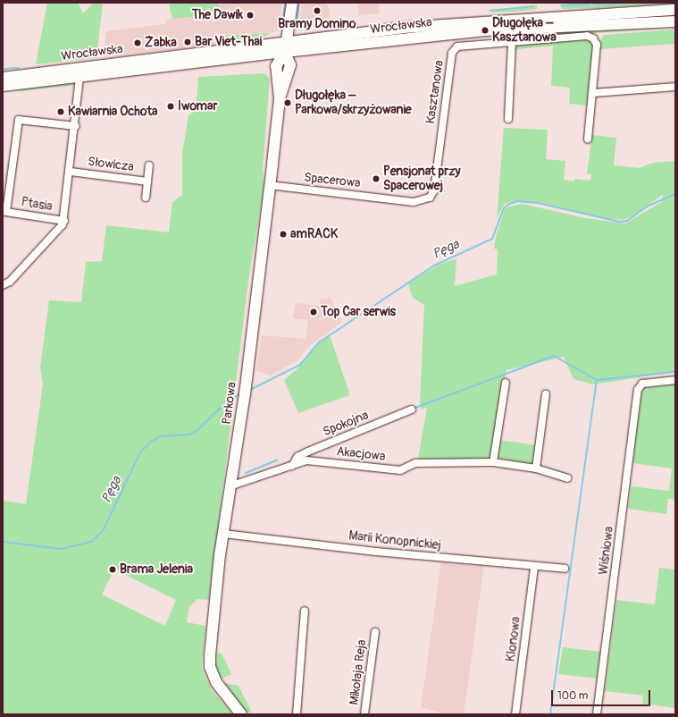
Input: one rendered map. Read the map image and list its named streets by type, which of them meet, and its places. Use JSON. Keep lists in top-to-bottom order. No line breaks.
{"streets":{"main road":["Wrocławska","Parkowa"],"street":["Kasztanowa","Słowicza","Spacerowa","Ptasia","Spokojna","Akacjowa","Marii Konopnickiej","Wiśniowa","Klonowa","Mikołaja Reja"]},"crossings":[["Wrocławska","Ptasia"],["Wrocławska","Parkowa"],["Kasztanowa","Spacerowa"],["Słowicza","Ptasia"],["Spacerowa","Parkowa"],["Parkowa","Akacjowa"],["Parkowa","Marii Konopnickiej"],["Spokojna","Akacjowa"],["Marii Konopnickiej","Klonowa"]],"water":["Pęga"],"places":["Bramy Domino","The Dawik","Długołęka – Kasztanowa","Bar Viet-Thai","Żabka","Długołęka – Parkowa/skrzyżowanie","Iwomar","Kawiarnia Ochota","Pensjonat przy Spacerowej","amRACK","Top Car serwis","Brama Jelenia"],"scale_bar":"100 m"}
